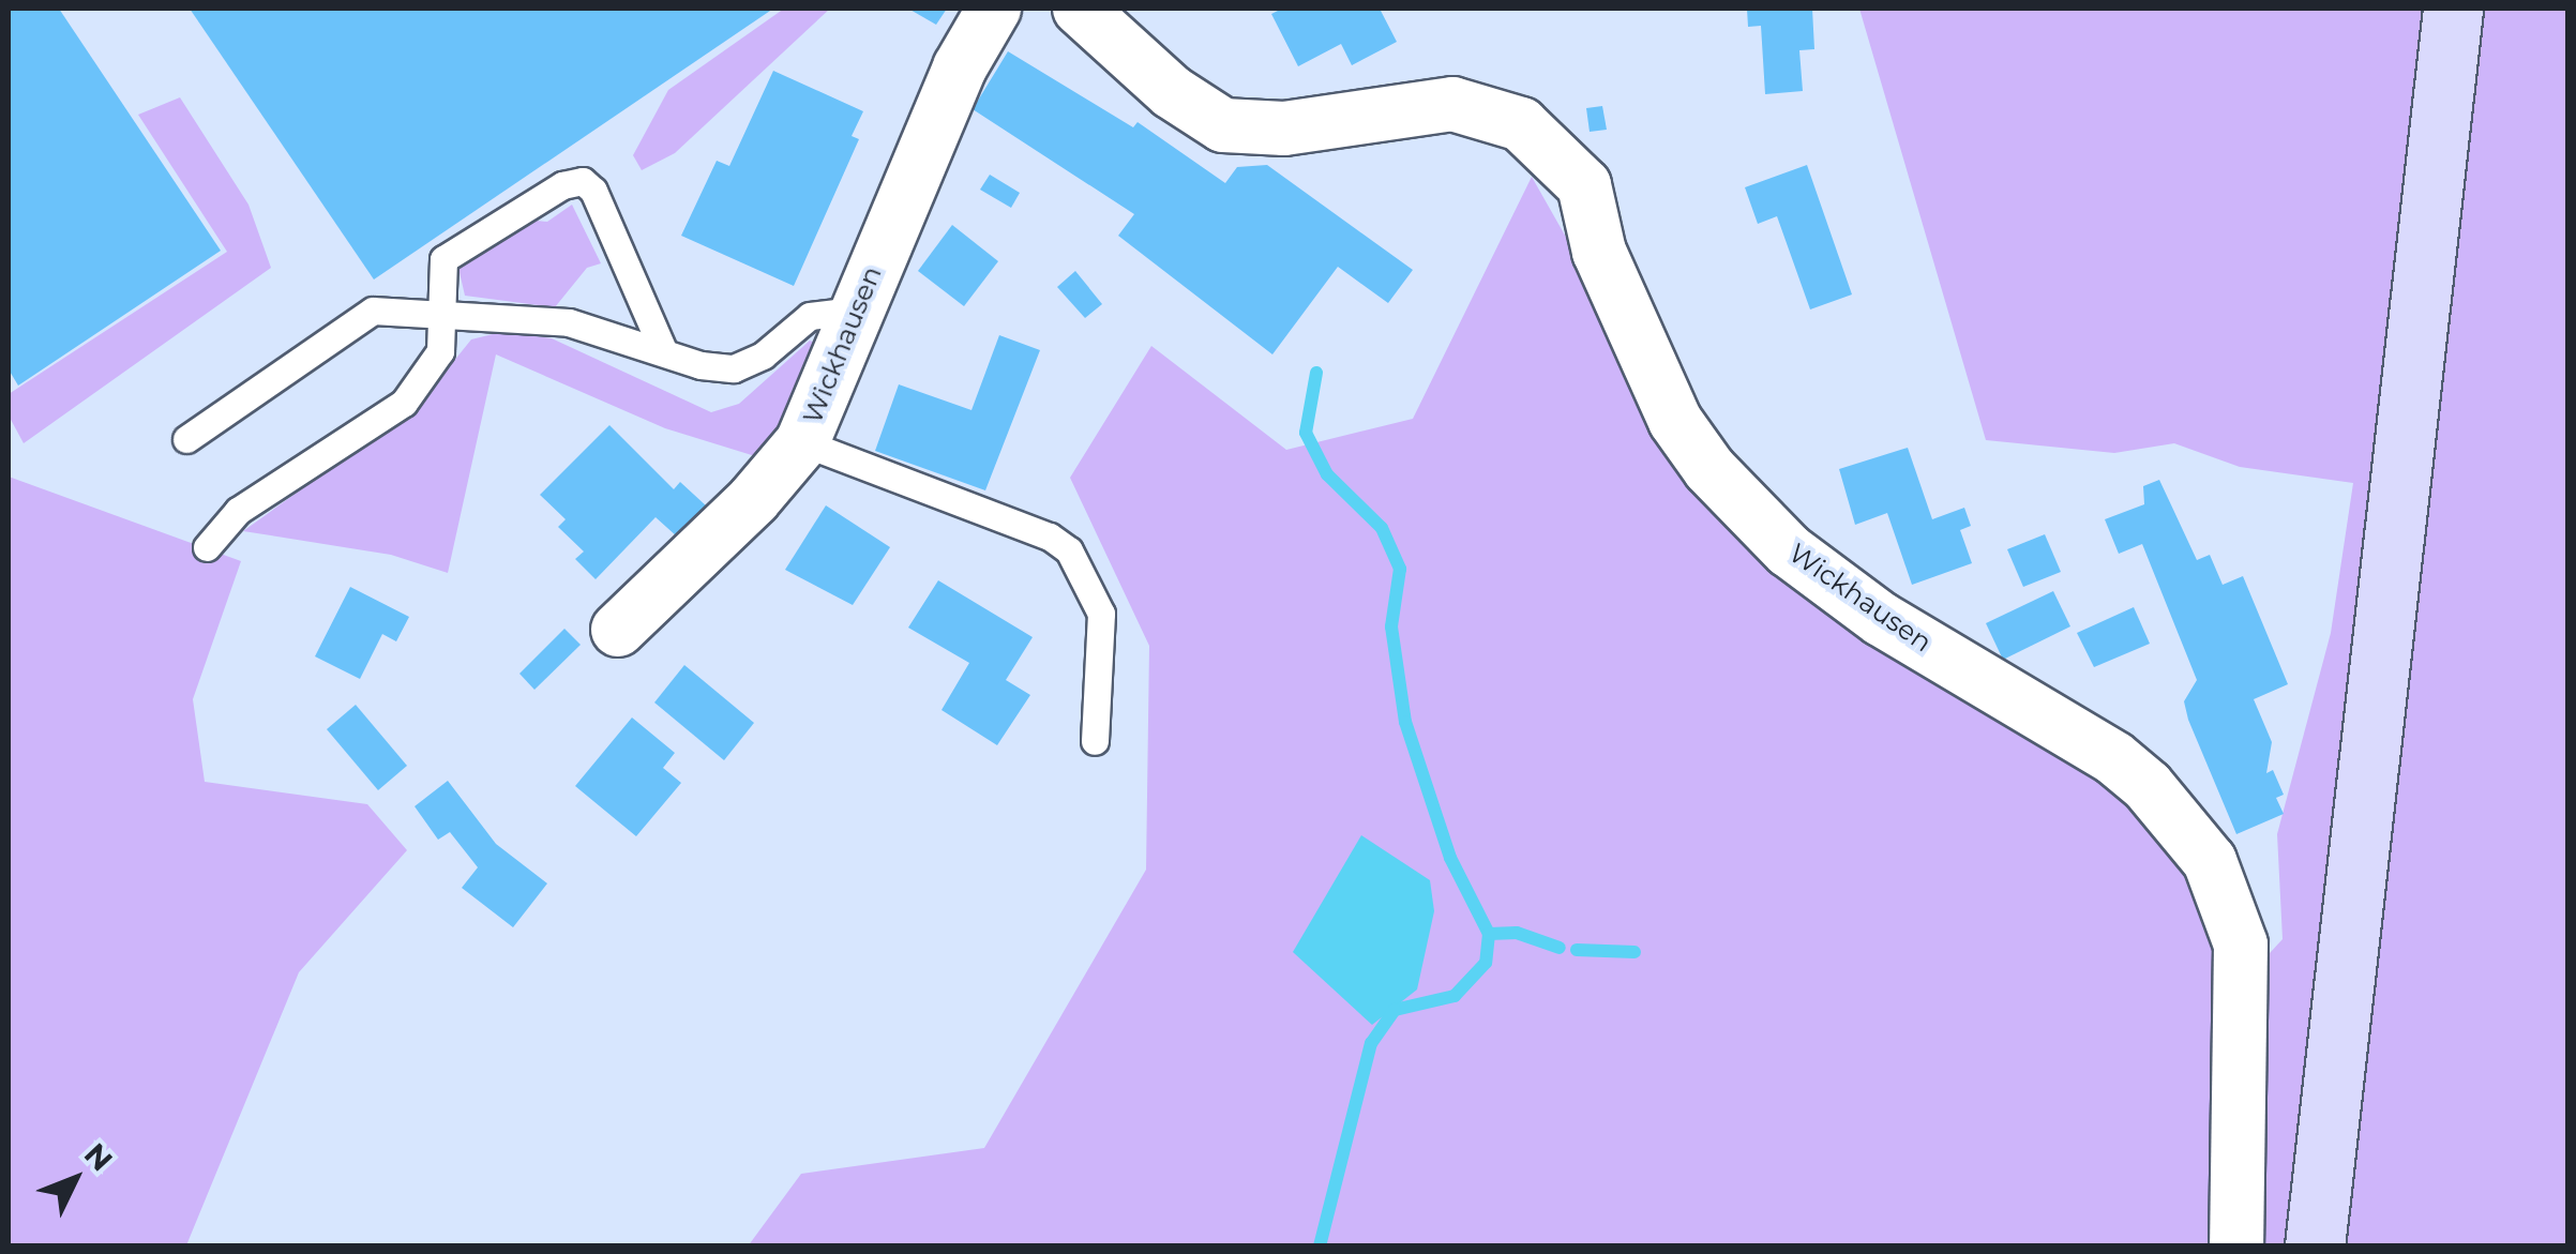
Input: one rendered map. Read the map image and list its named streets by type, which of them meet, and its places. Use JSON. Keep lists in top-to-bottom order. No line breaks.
{"streets":{"street":["Wickhausen"]},"north":"top right"}
